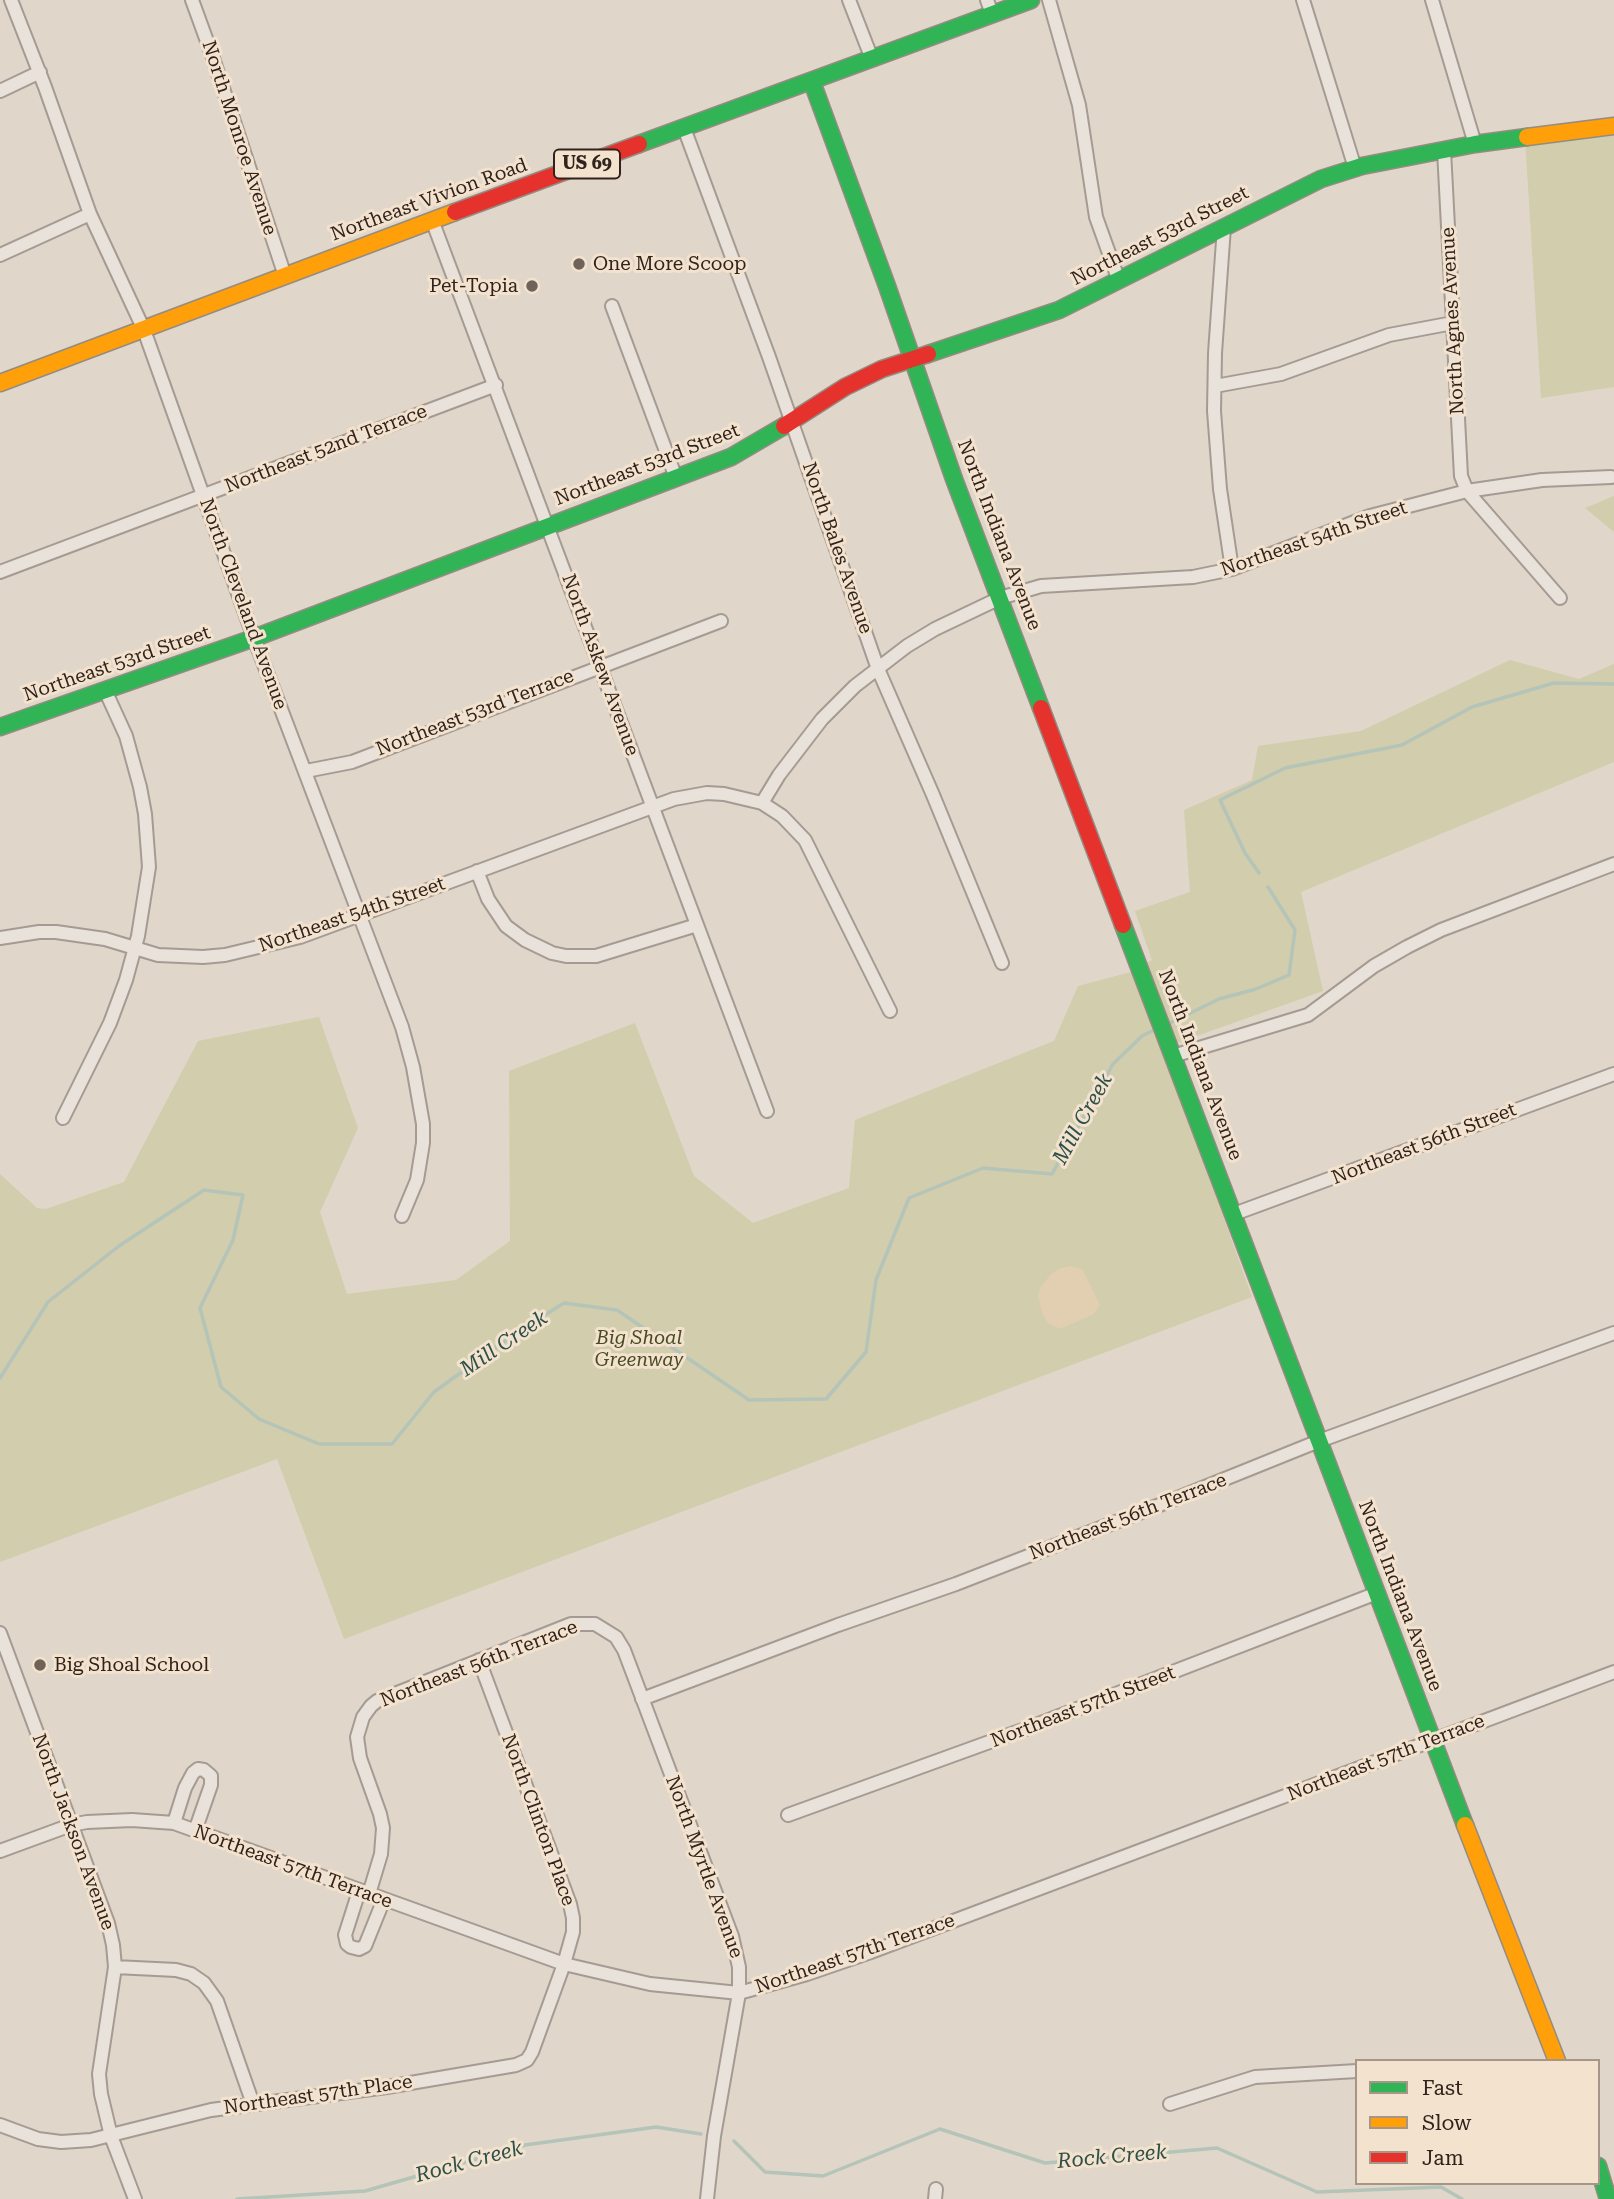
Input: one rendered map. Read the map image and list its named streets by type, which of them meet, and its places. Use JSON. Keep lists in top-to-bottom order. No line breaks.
{"streets":{"street":["North Monroe Avenue","US 69","Northeast Vivion Road","Northeast 53rd Street","North Agnes Avenue","Northeast 52nd Terrace","North Indiana Avenue","Northeast 54th Street","North Bales Avenue","North Cleveland Avenue","North Askew Avenue","Northeast 53rd Terrace","Northeast 56th Street","Northeast 56th Terrace","Northeast 57th Street","Northeast 57th Terrace","North Clinton Place","North Jackson Avenue","North Myrtle Avenue","Northeast 57th Place"]},"crossings":[["North Monroe Avenue","Northeast Vivion Road"],["Northeast Vivion Road","North Indiana Avenue"],["Northeast Vivion Road","North Bales Avenue"],["Northeast Vivion Road","North Cleveland Avenue"],["Northeast Vivion Road","North Askew Avenue"],["Northeast 53rd Street","North Agnes Avenue"],["Northeast 53rd Street","North Indiana Avenue"],["Northeast 53rd Street","North Bales Avenue"],["Northeast 53rd Street","North Cleveland Avenue"],["Northeast 53rd Street","North Askew Avenue"],["North Agnes Avenue","Northeast 54th Street"],["Northeast 52nd Terrace","North Cleveland Avenue"],["Northeast 52nd Terrace","North Askew Avenue"],["North Indiana Avenue","Northeast 54th Street"],["North Indiana Avenue","Northeast 56th Street"],["North Indiana Avenue","Northeast 56th Terrace"],["North Indiana Avenue","Northeast 57th Street"],["North Indiana Avenue","Northeast 57th Terrace"],["Northeast 54th Street","North Bales Avenue"],["Northeast 54th Street","North Cleveland Avenue"],["Northeast 54th Street","North Askew Avenue"],["North Cleveland Avenue","Northeast 53rd Terrace"],["North Askew Avenue","Northeast 53rd Terrace"],["Northeast 56th Terrace","Northeast 57th Terrace"],["Northeast 56th Terrace","North Clinton Place"],["Northeast 56th Terrace","North Myrtle Avenue"],["Northeast 57th Terrace","North Clinton Place"],["Northeast 57th Terrace","North Jackson Avenue"],["Northeast 57th Terrace","North Myrtle Avenue"],["North Clinton Place","Northeast 57th Place"],["North Jackson Avenue","Northeast 57th Place"]],"water":["Mill Creek","Rock Creek"],"parks":["Big Shoal Greenway"],"places":["One More Scoop","Pet-Topia","Big Shoal School"],"legend":["Fast","Slow","Jam"]}
